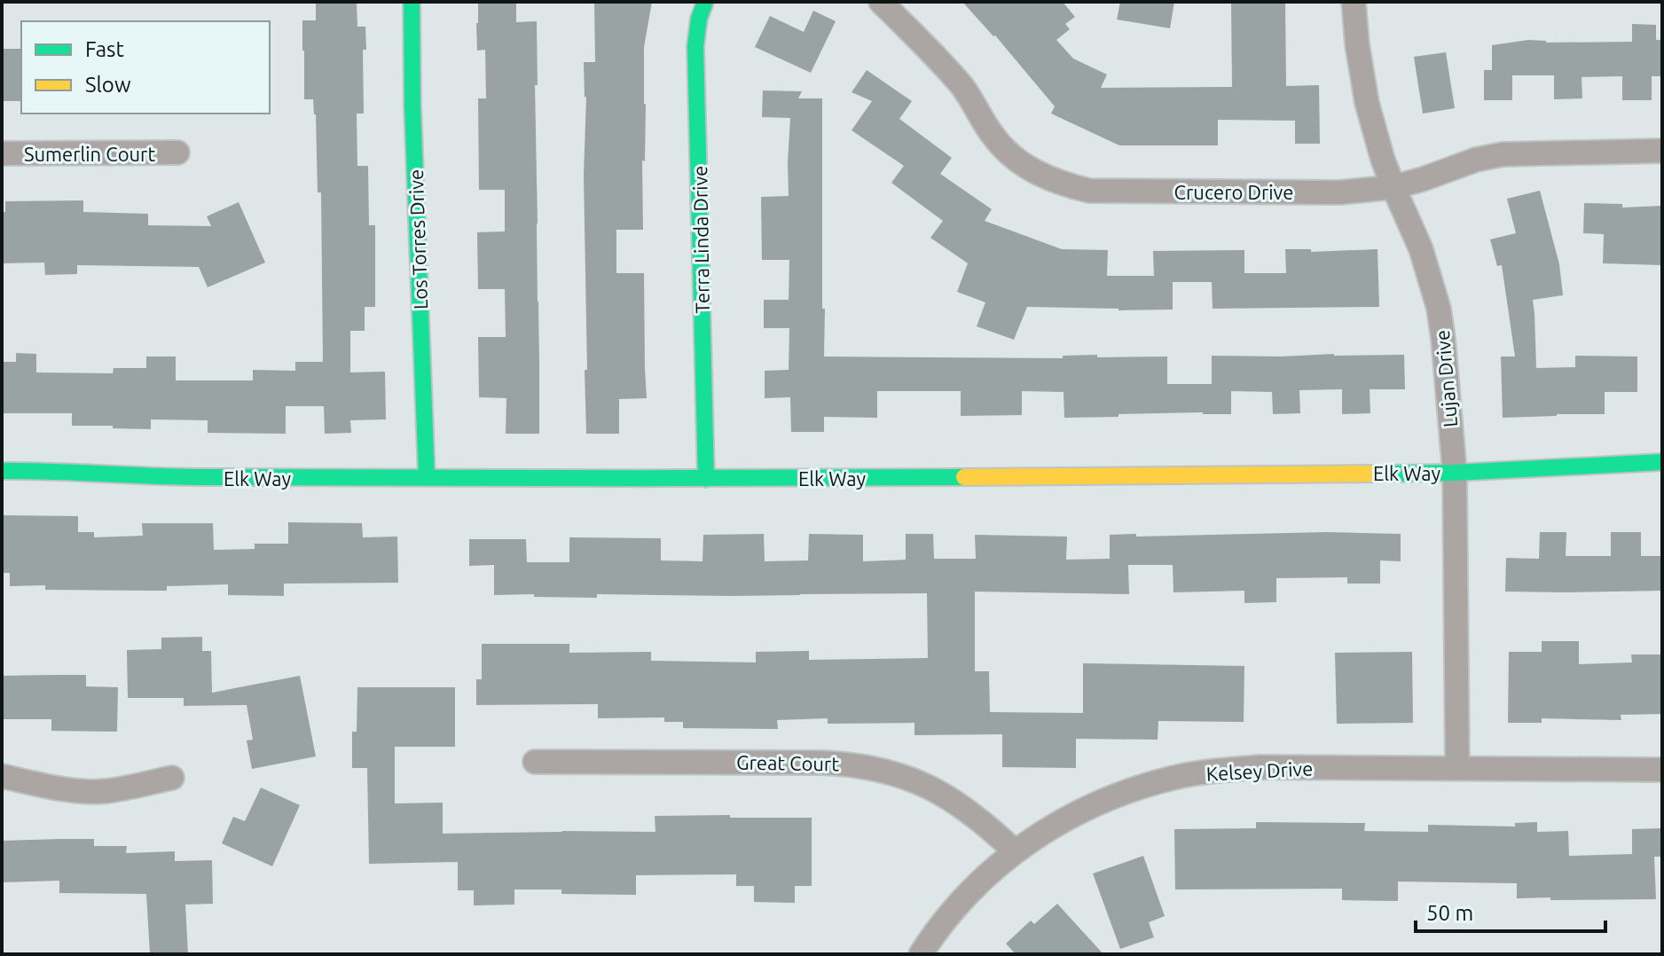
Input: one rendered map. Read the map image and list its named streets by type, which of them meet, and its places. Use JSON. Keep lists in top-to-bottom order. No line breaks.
{"streets":{"street":["Sumerlin Court","Crucero Drive","Los Torres Drive","Terra Linda Drive","Lujan Drive","Elk Way","Great Court","Kelsey Drive"]},"crossings":[["Crucero Drive","Lujan Drive"],["Los Torres Drive","Elk Way"],["Terra Linda Drive","Elk Way"],["Lujan Drive","Elk Way"],["Lujan Drive","Kelsey Drive"],["Great Court","Kelsey Drive"]],"legend":["Fast","Slow"],"scale_bar":"50 m"}
